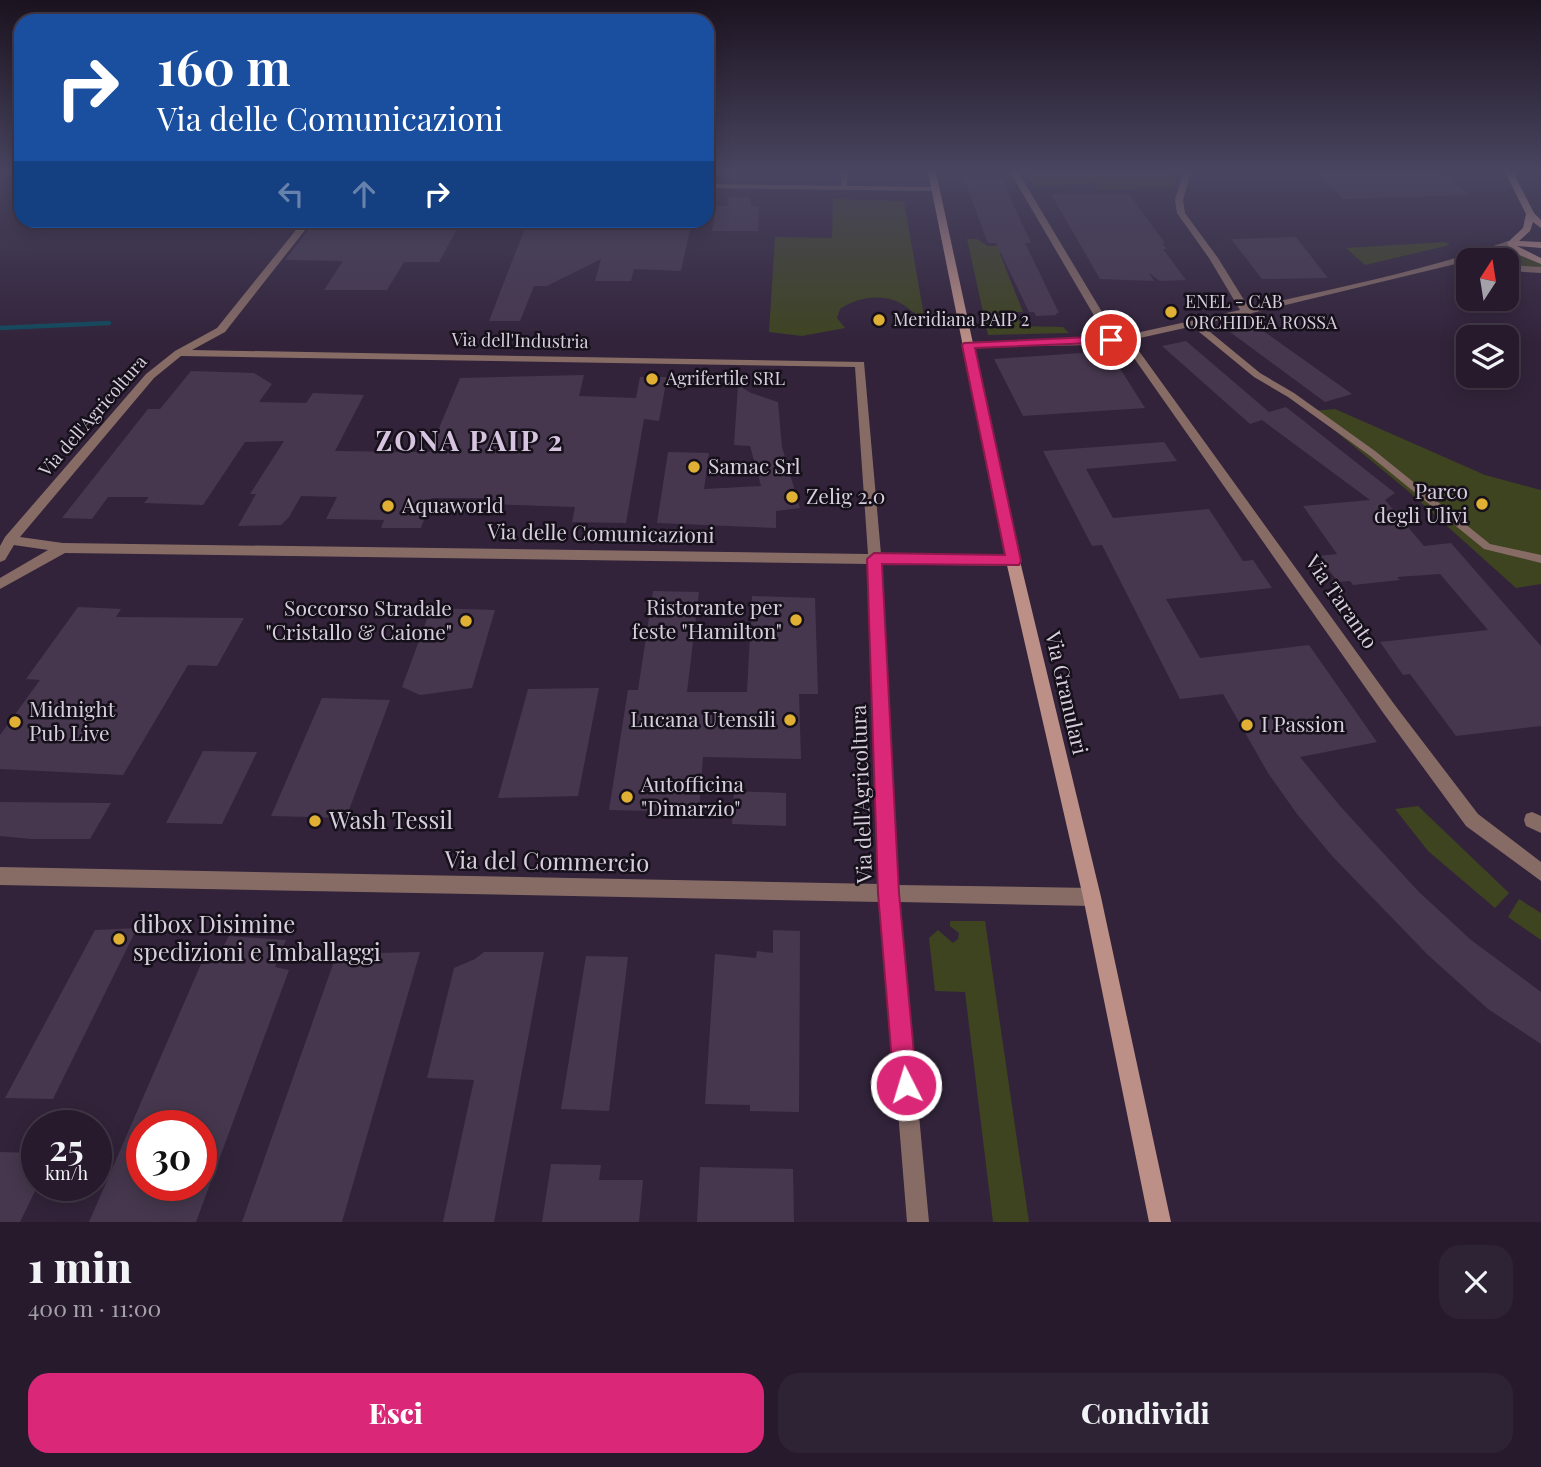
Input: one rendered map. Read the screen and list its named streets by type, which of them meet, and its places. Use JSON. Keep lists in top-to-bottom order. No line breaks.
{"streets":{"street":["Via dell'Industria","Via dell'Agricoltura","Via delle Comunicazioni","Via Taranto","Via Granulari","Via del Commercio"]},"crossings":[["Via dell'Industria","Via dell'Agricoltura"],["Via dell'Agricoltura","Via delle Comunicazioni"],["Via dell'Agricoltura","Via del Commercio"],["Via delle Comunicazioni","Via Granulari"],["Via Granulari","Via del Commercio"]],"districts":["ZONA PAIP 2"],"places":["ENEL - CAB ORCHIDEA ROSSA","Meridiana PAIP 2","Agrifertile SRL","Samac Srl","Zelig 2.0","Parco degli Ulivi","Aquaworld","Ristorante per feste \"Hamilton\"","Soccorso Stradale \"Cristallo & Caione\"","Lucana Utensili","Midnight Pub Live","I Passion","Autofficina \"Dimarzio\"","Wash Tessil","dibox Disimine spedizioni e Imballaggi"],"north":"top","page":{"turn":["160 m","Via delle Comunicazioni"],"speed":"25 km/h","limit":"30","heading":["1 min","400 m · 11:00"],"buttons":["Esci","Condividi"]}}
